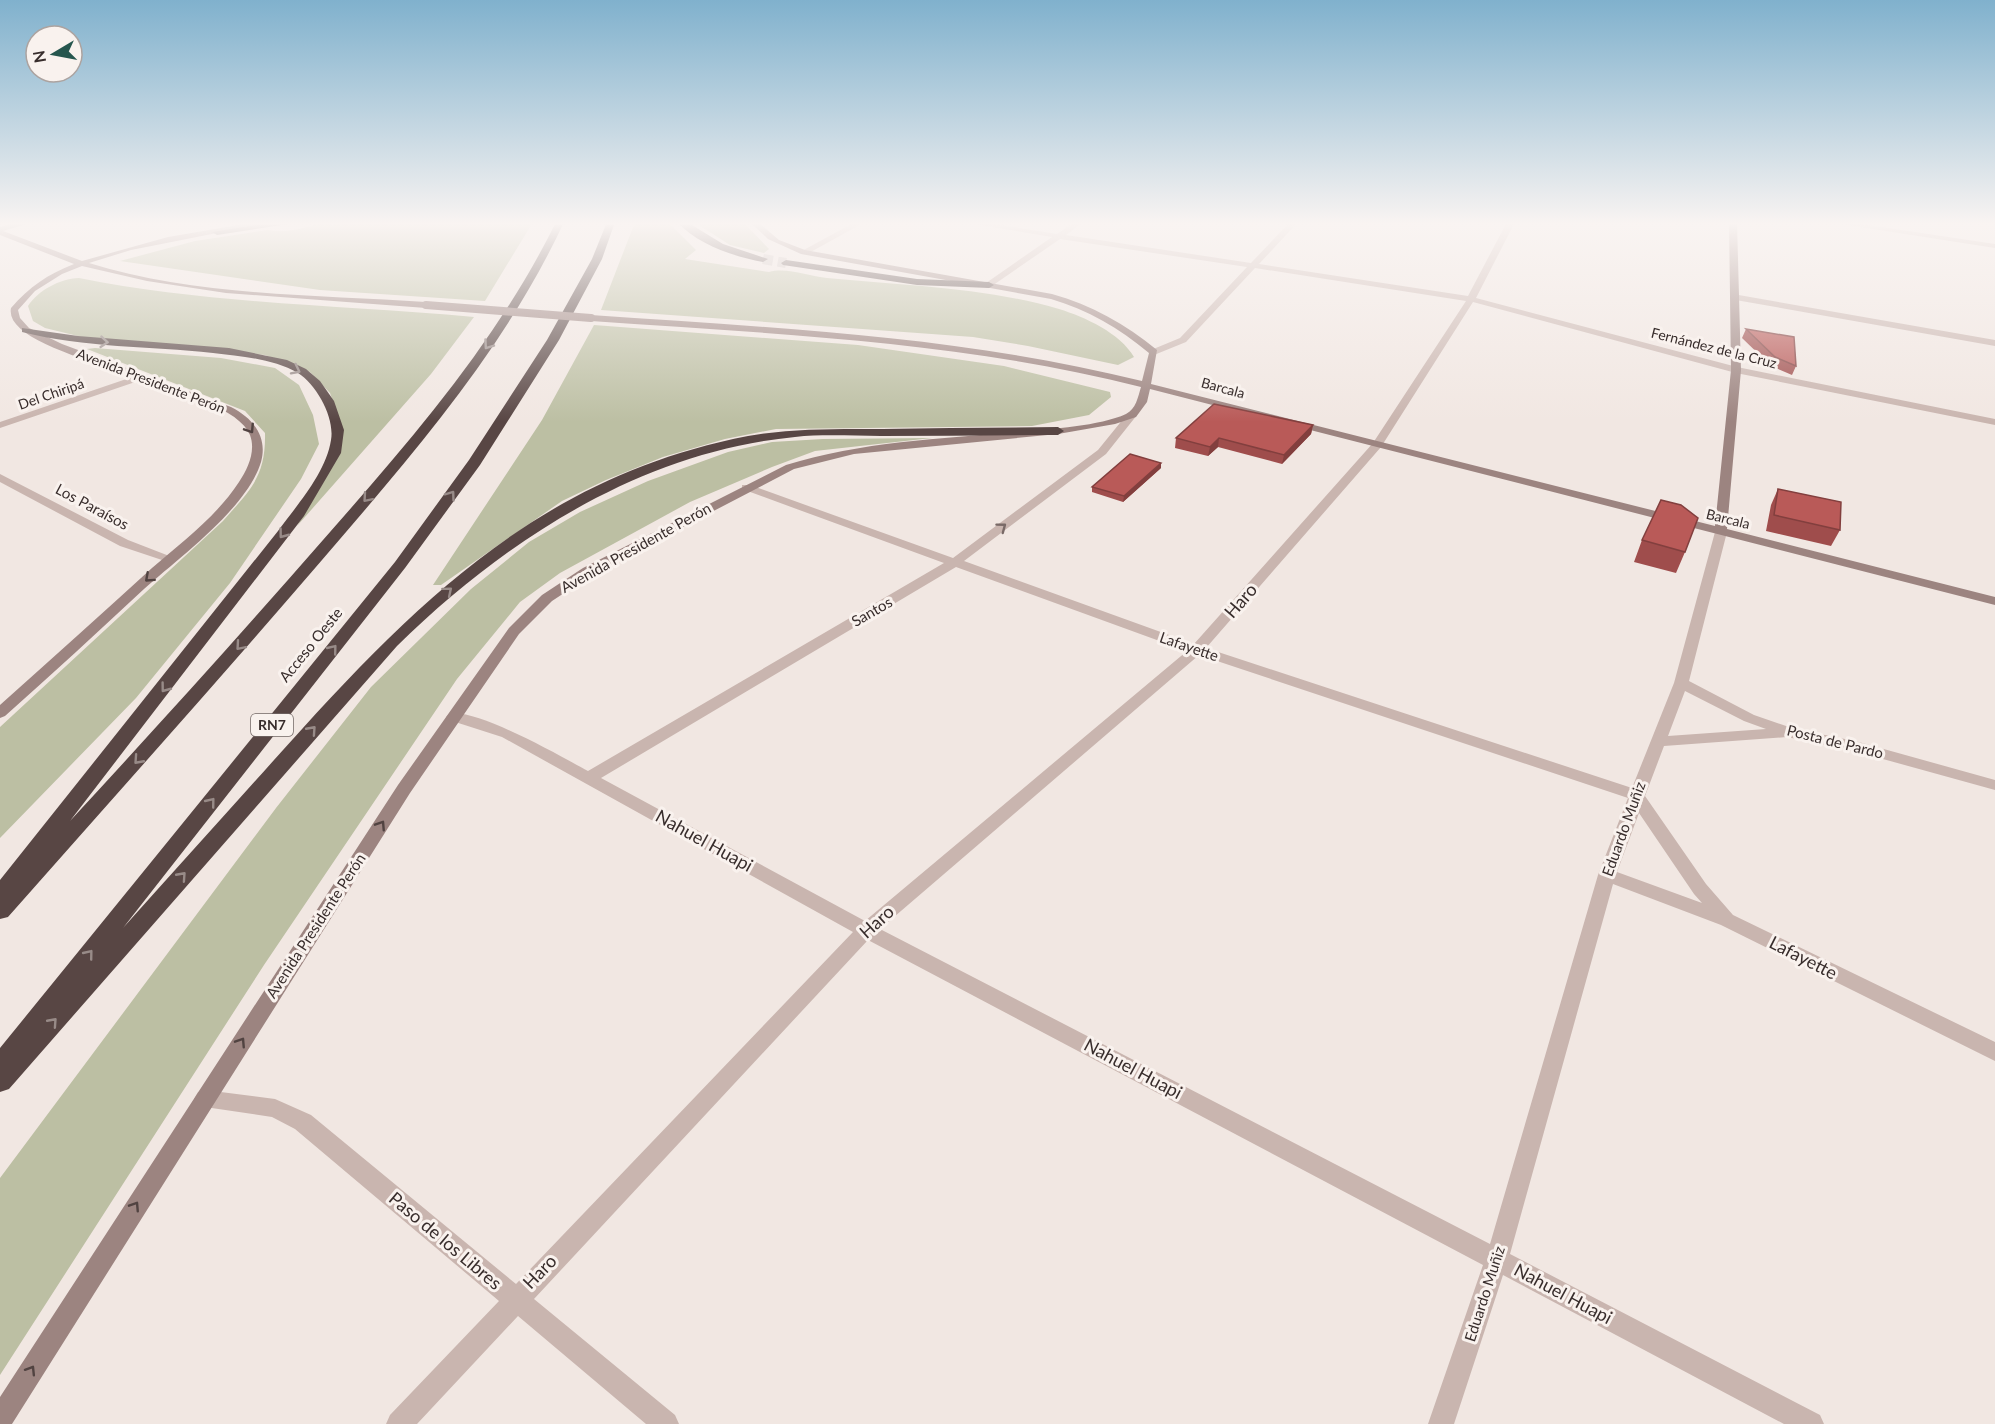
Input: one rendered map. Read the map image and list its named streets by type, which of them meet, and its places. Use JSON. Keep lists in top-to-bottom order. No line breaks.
{"streets":{"highway":["Acceso Oeste","RN7"],"street":["Fernández de la Cruz","Avenida Presidente Perón","Barcala","Del Chiripá","Los Paraísos","Haro","Santos","Lafayette","Posta de Pardo","Eduardo Muñiz","Nahuel Huapi","Paso de los Libres"]},"crossings":[["Fernández de la Cruz","Haro"],["Fernández de la Cruz","Eduardo Muñiz"],["Avenida Presidente Perón","Del Chiripá"],["Avenida Presidente Perón","Los Paraísos"],["Avenida Presidente Perón","Santos"],["Avenida Presidente Perón","Lafayette"],["Avenida Presidente Perón","Nahuel Huapi"],["Avenida Presidente Perón","Paso de los Libres"],["Barcala","Haro"],["Barcala","Eduardo Muñiz"],["Haro","Lafayette"],["Haro","Nahuel Huapi"],["Haro","Paso de los Libres"],["Santos","Lafayette"],["Santos","Nahuel Huapi"],["Lafayette","Eduardo Muñiz"],["Posta de Pardo","Eduardo Muñiz"],["Eduardo Muñiz","Nahuel Huapi"]],"north":"left"}
